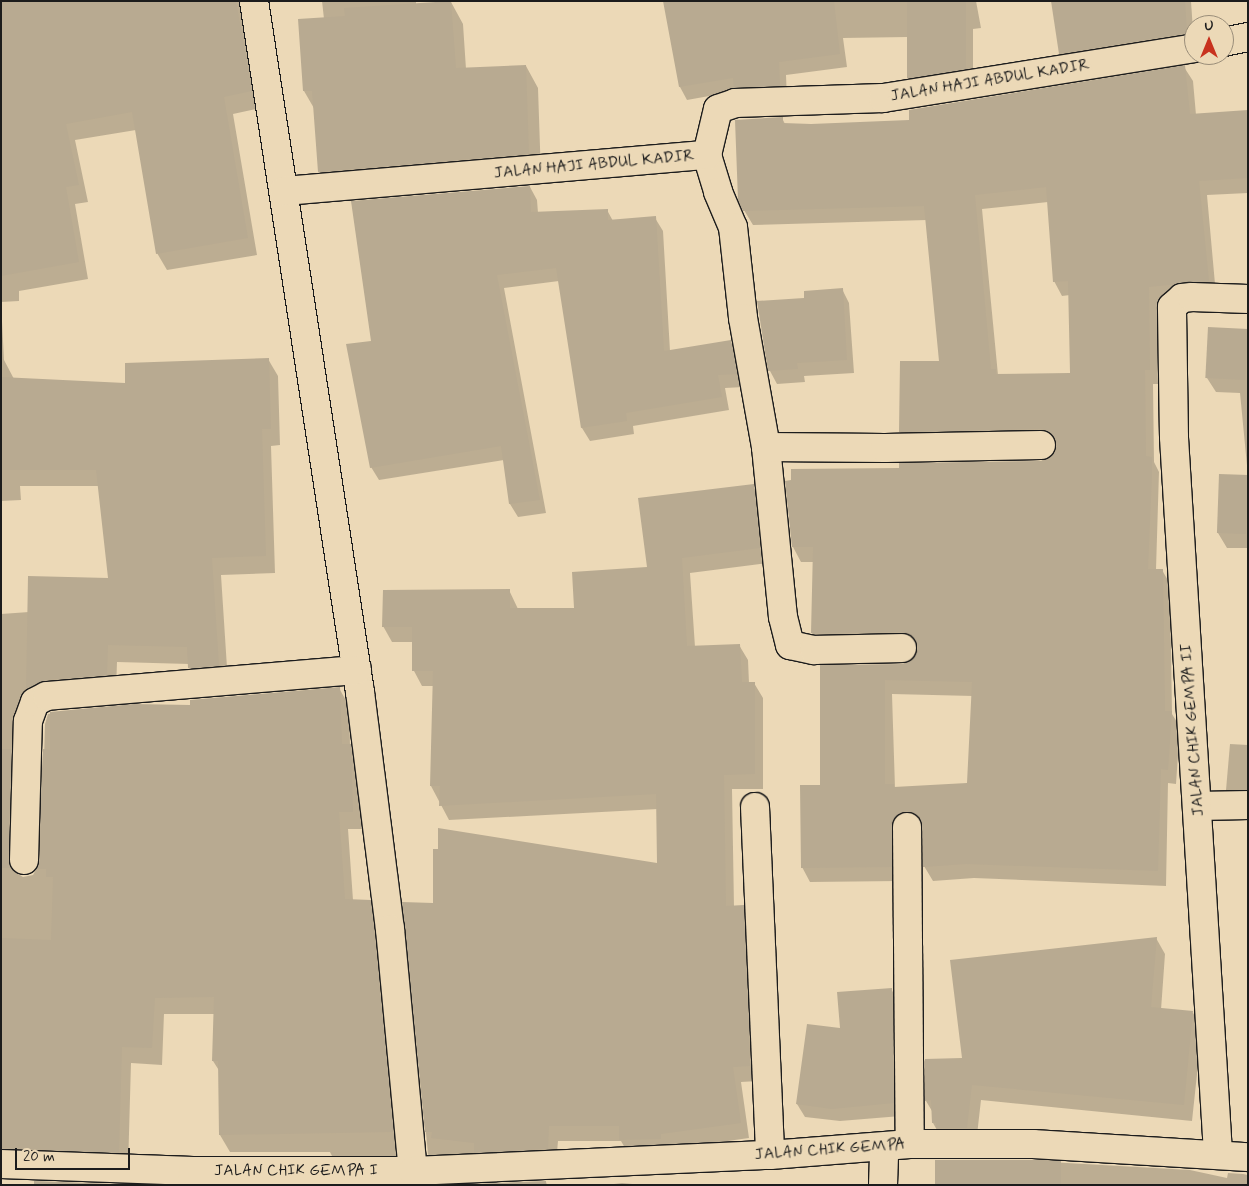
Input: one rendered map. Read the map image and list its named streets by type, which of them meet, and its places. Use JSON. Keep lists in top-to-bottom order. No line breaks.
{"streets":{"street":["JALAN HAJI ABDUL KADIR","JALAN CHIK GEMPA II","JALAN CHIK GEMPA","JALAN CHIK GEMPA I"]},"crossings":[["JALAN CHIK GEMPA II","JALAN CHIK GEMPA"],["JALAN CHIK GEMPA","JALAN CHIK GEMPA I"]],"scale_bar":"20 m","north":"top"}
